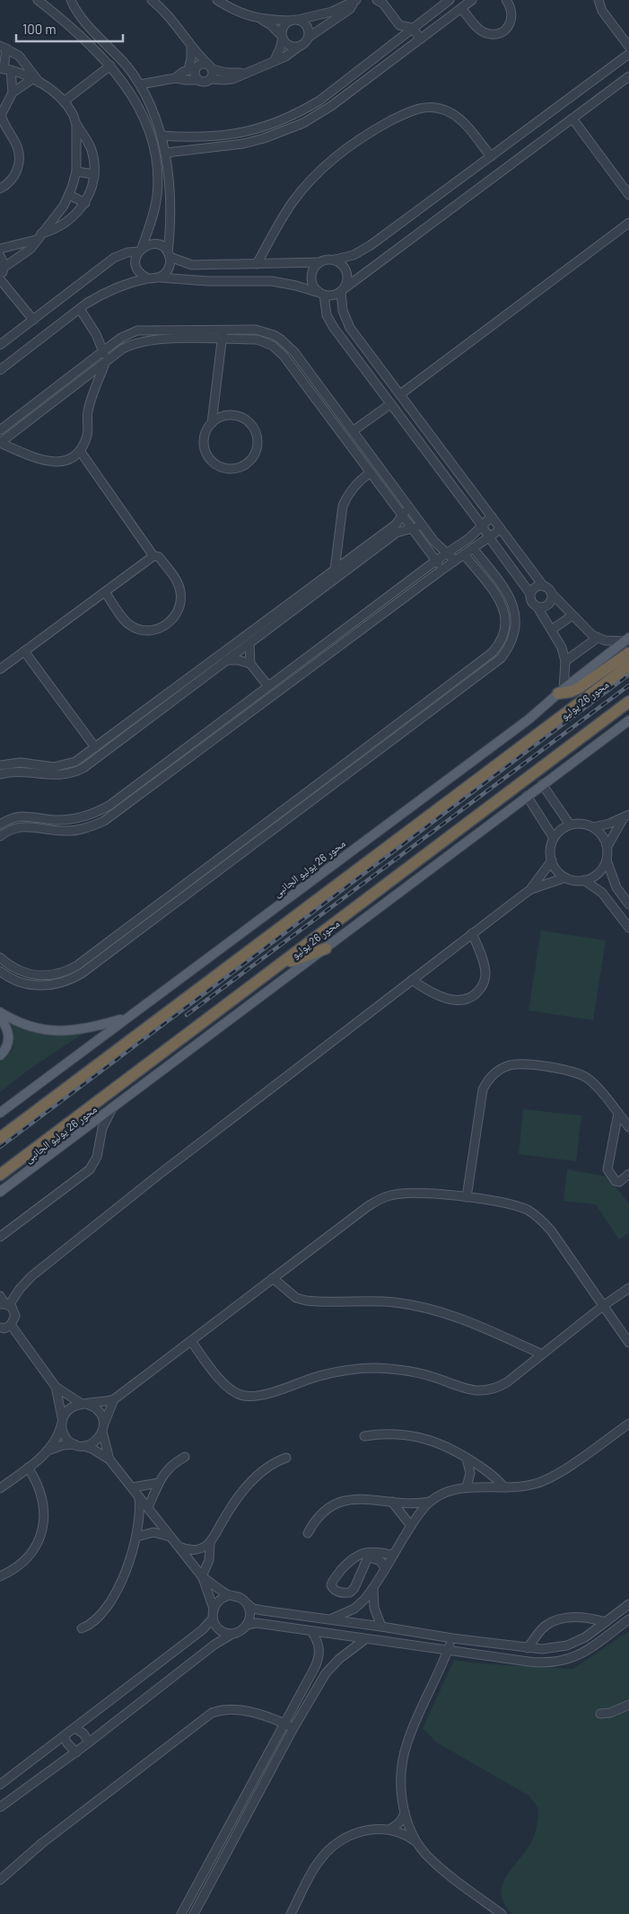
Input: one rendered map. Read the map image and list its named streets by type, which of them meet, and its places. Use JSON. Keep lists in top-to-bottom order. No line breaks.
{"streets":{"highway":["محور 26 يوليو"],"main road":["محور 26 يوليو الجانبى"]},"scale_bar":"100 m"}
